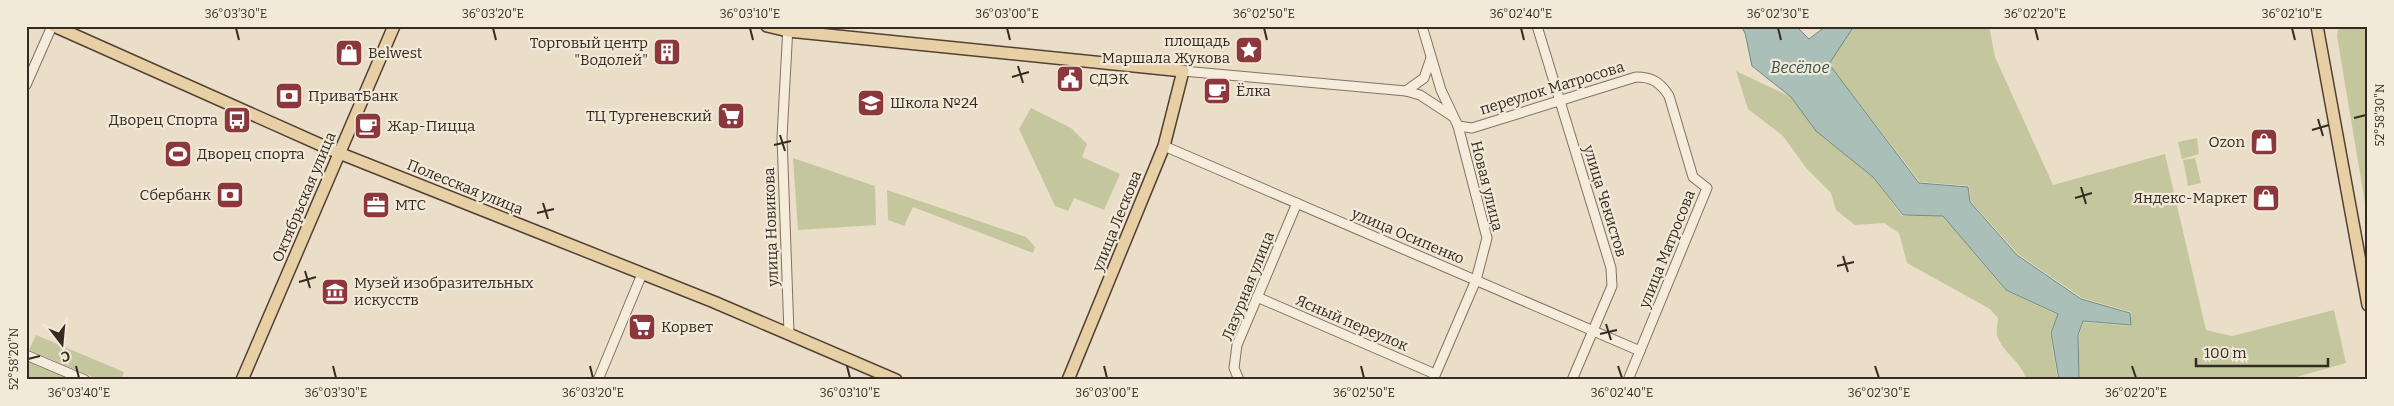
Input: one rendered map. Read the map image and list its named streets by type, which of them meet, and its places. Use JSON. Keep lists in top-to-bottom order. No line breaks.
{"streets":{"main road":["Полесская улица","Октябрьская улица","улица Лескова"],"street":["переулок Матросова","Новая улица","улица Чекистов","улица Новикова","улица Осипенко","улица Матросова","Лазурная улица","Ясный переулок"]},"crossings":[["переулок Матросова","Новая улица"],["переулок Матросова","улица Чекистов"],["переулок Матросова","улица Матросова"],["Новая улица","улица Осипенко"],["Новая улица","Ясный переулок"],["Полесская улица","Октябрьская улица"],["Полесская улица","улица Новикова"],["улица Чекистов","улица Осипенко"],["улица Лескова","улица Осипенко"],["улица Осипенко","улица Матросова"],["улица Осипенко","Лазурная улица"],["Лазурная улица","Ясный переулок"]],"water":["Весёлое"],"places":{"place":["площадь Маршала Жукова"],"building":["Торговый центр \"Водолей\""],"shop":["Belwest","Ozon","Яндекс-Маркет"],"public building":["СДЭК"],"cafe":["Ёлка","Жар-Пицца"],"bank":["ПриватБанк","Сбербанк"],"school or university":["Школа №24"],"supermarket":["ТЦ Тургеневский","Корвет"],"bus stop":["Дворец Спорта"],"sports":["Дворец спорта"],"office":["МТС"],"museum":["Музей изобразительных искусств"]},"scale_bar":"100 m","north":"bottom","coordinates":["36°03'30\"E","36°03'20\"E","36°03'10\"E","36°03'00\"E","36°02'50\"E","36°02'40\"E","36°02'30\"E","36°02'20\"E","36°02'10\"E","52°58'30\"N","52°58'20\"N","36°03'40\"E"]}
